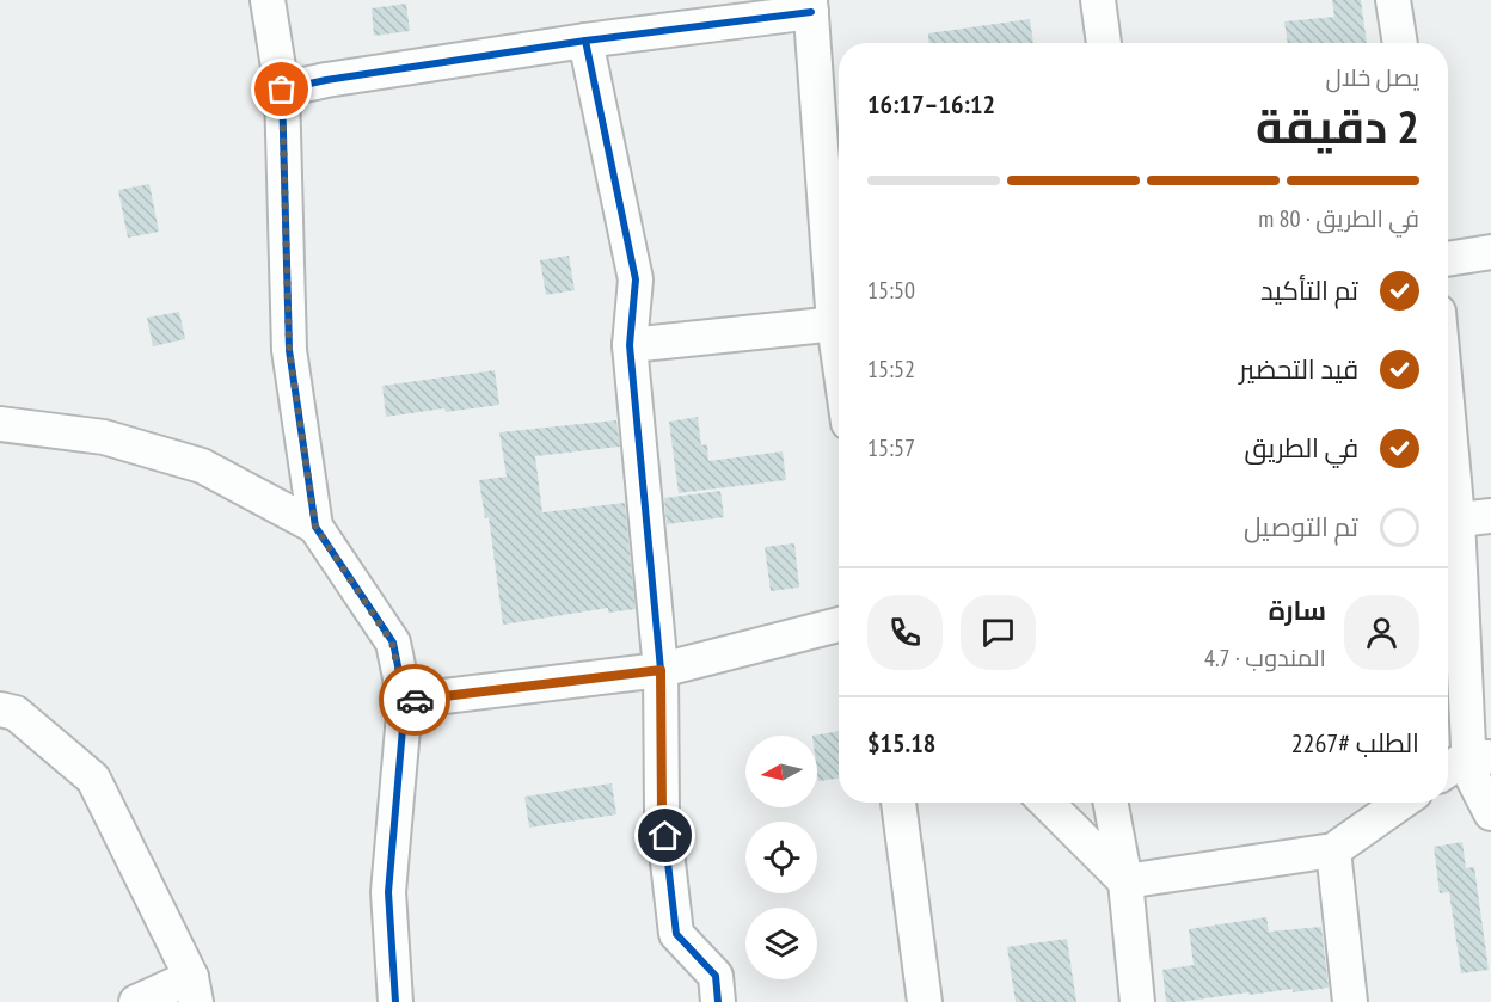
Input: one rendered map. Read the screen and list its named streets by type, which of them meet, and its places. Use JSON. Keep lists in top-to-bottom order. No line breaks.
{"north":"left","page":{"heading":["2 دقيقة","يصل خلال","16:12–16:17"],"panel":["سارة","المندوب · 4.7","الطلب #2267","$15.18"],"bar":"في الطريق · 80 m","list":[["تم التأكيد","15:50"],["قيد التحضير","15:52"],["في الطريق","15:57"],"تم التوصيل"]}}
